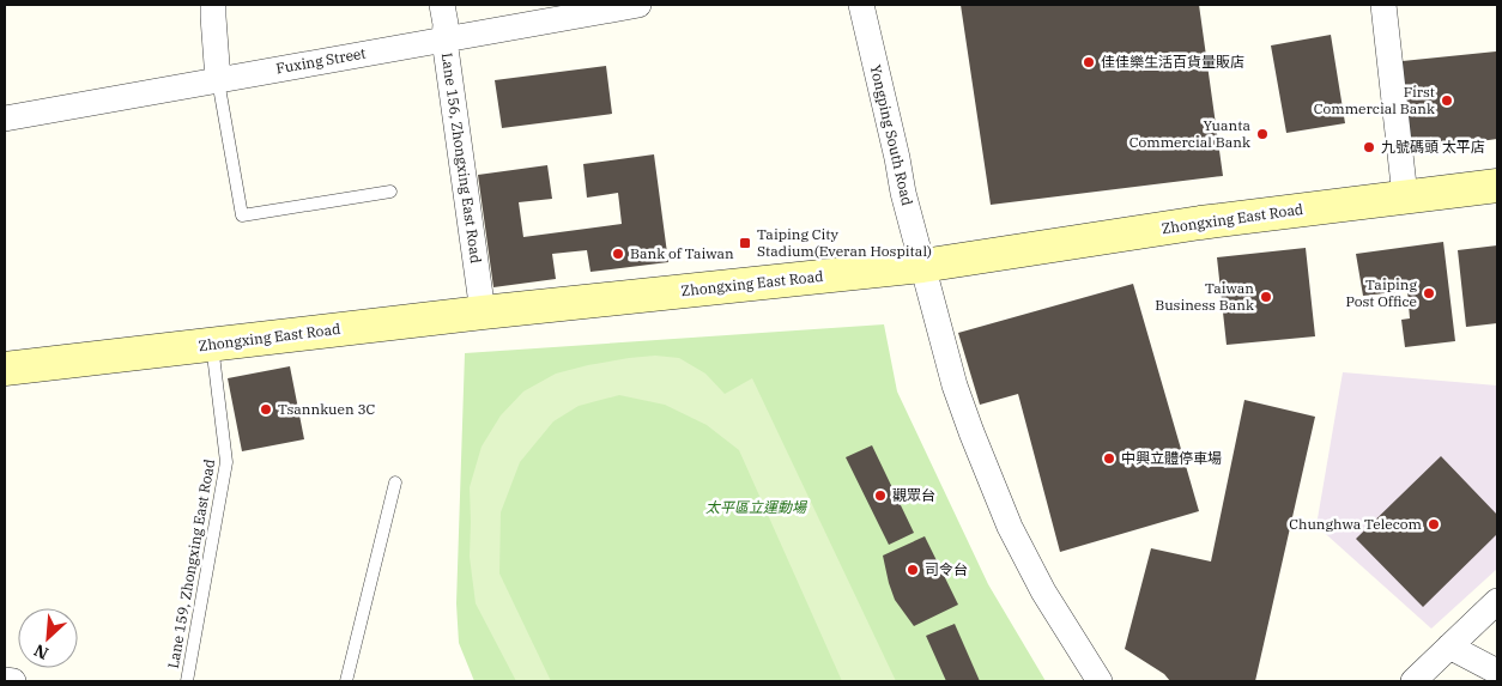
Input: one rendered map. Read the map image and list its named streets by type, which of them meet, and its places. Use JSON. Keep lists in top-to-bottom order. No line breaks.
{"streets":{"main road":["Zhongxing East Road"],"street":["Fuxing Street","Yongping South Road","Lane 156, Zhongxing East Road"],"lane":["Lane 159, Zhongxing East Road"]},"crossings":[["Fuxing Street","Lane 156, Zhongxing East Road"],["Yongping South Road","Zhongxing East Road"],["Lane 156, Zhongxing East Road","Zhongxing East Road"],["Zhongxing East Road","Lane 159, Zhongxing East Road"]],"parks":["太平區立運動場"],"places":{"other":["佳佳樂生活百貨量販店","First Commercial Bank","Yuanta Commercial Bank","九號碼頭 太平店","Bank of Taiwan","Taiping Post Office","Taiwan Business Bank","Tsannkuen 3C","中興立體停車場","觀眾台","Chunghwa Telecom","司令台"],"transit":["Taiping City Stadium(Everan Hospital)"]},"north":"bottom left"}
